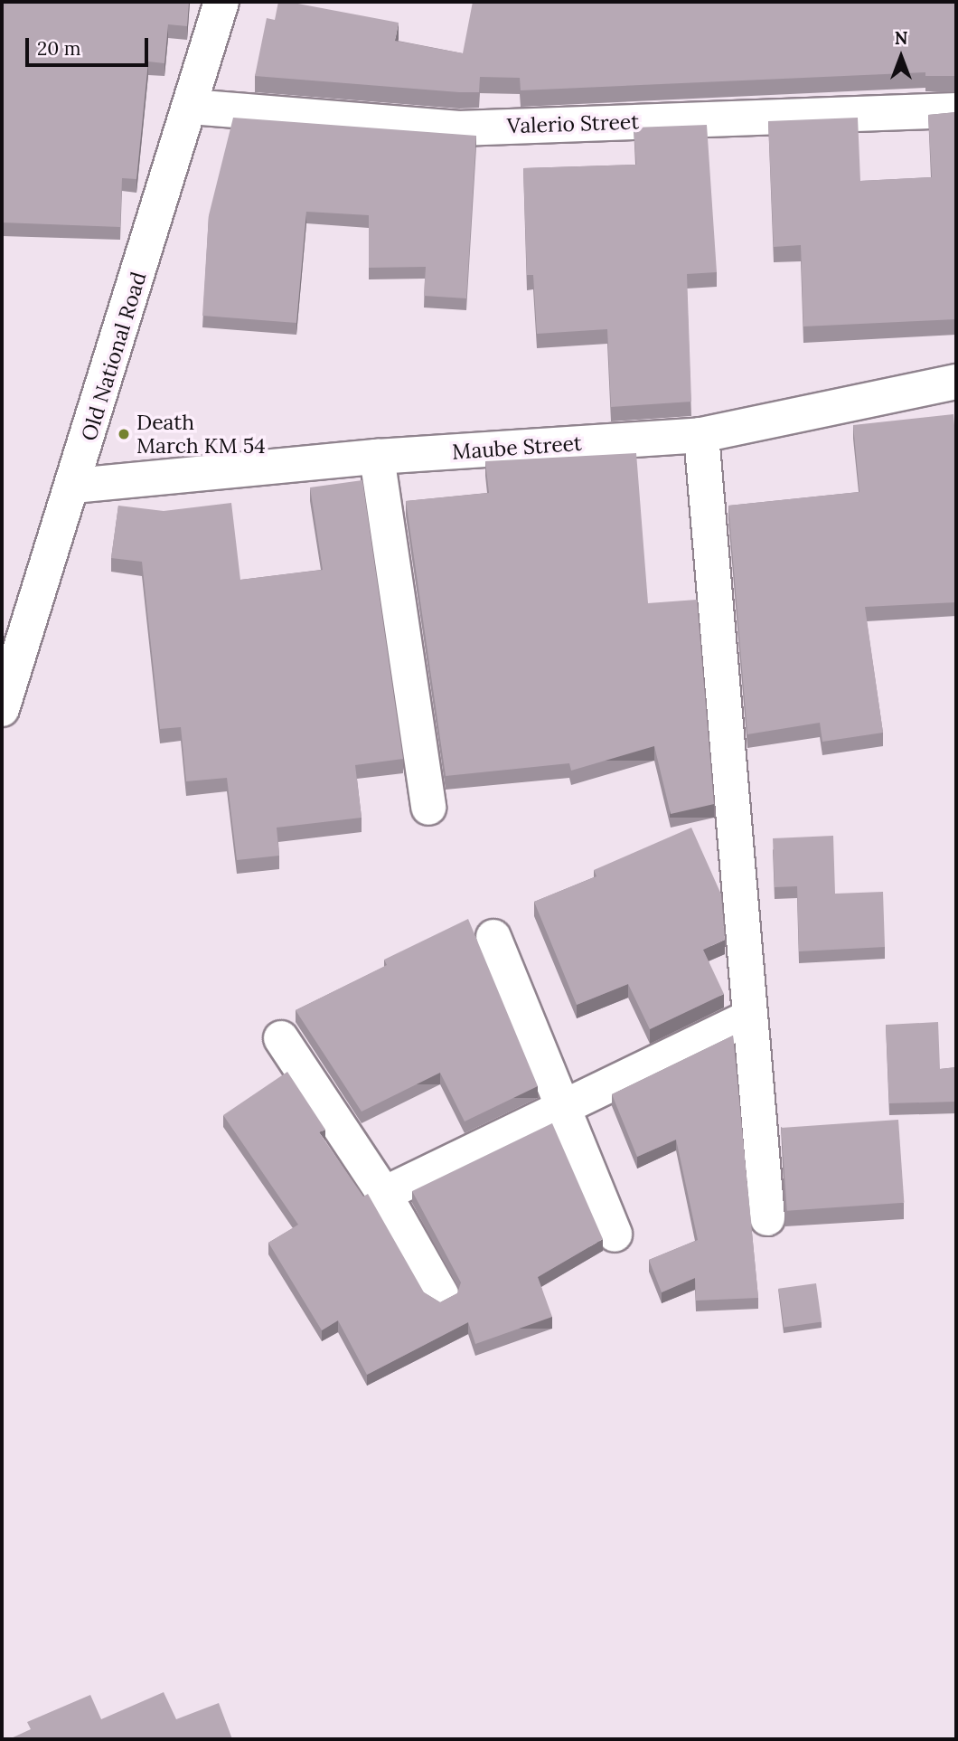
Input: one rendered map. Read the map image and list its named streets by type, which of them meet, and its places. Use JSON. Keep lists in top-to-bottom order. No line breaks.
{"streets":{"street":["Valerio Street","Old National Road","Maube Street"]},"crossings":[["Valerio Street","Old National Road"],["Old National Road","Maube Street"]],"places":["Death March KM 54"],"scale_bar":"20 m","north":"top"}
